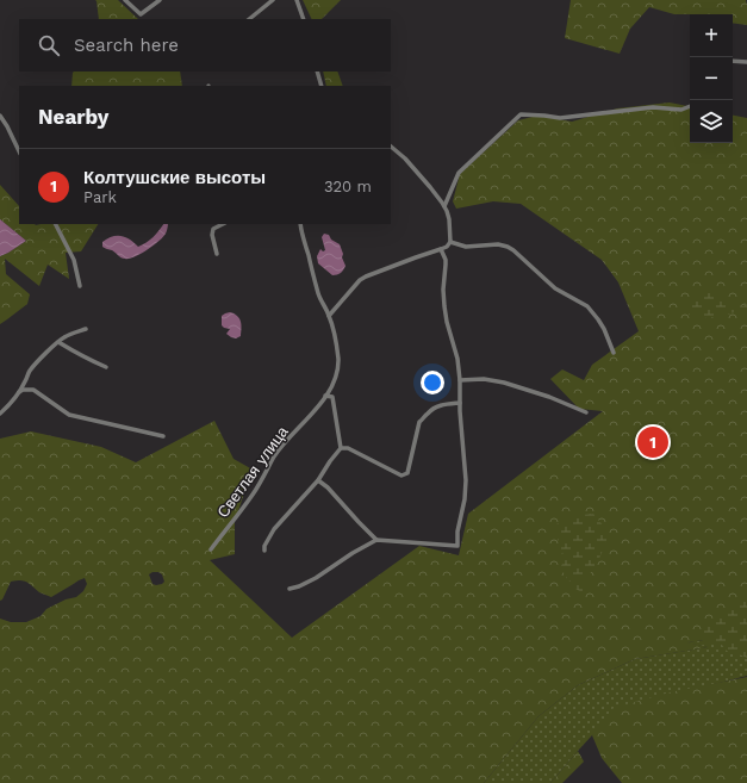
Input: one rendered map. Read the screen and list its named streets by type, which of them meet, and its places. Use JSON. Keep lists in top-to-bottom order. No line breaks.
{"streets":{"street":["Светлая улица"]},"page":{"map_buttons":["+","−"],"search":"Search here","heading":"Nearby","list":[{"mark":"1","name":"Колтушские высоты","note":"Park","value":"320 m"}],"pins":"1"}}
